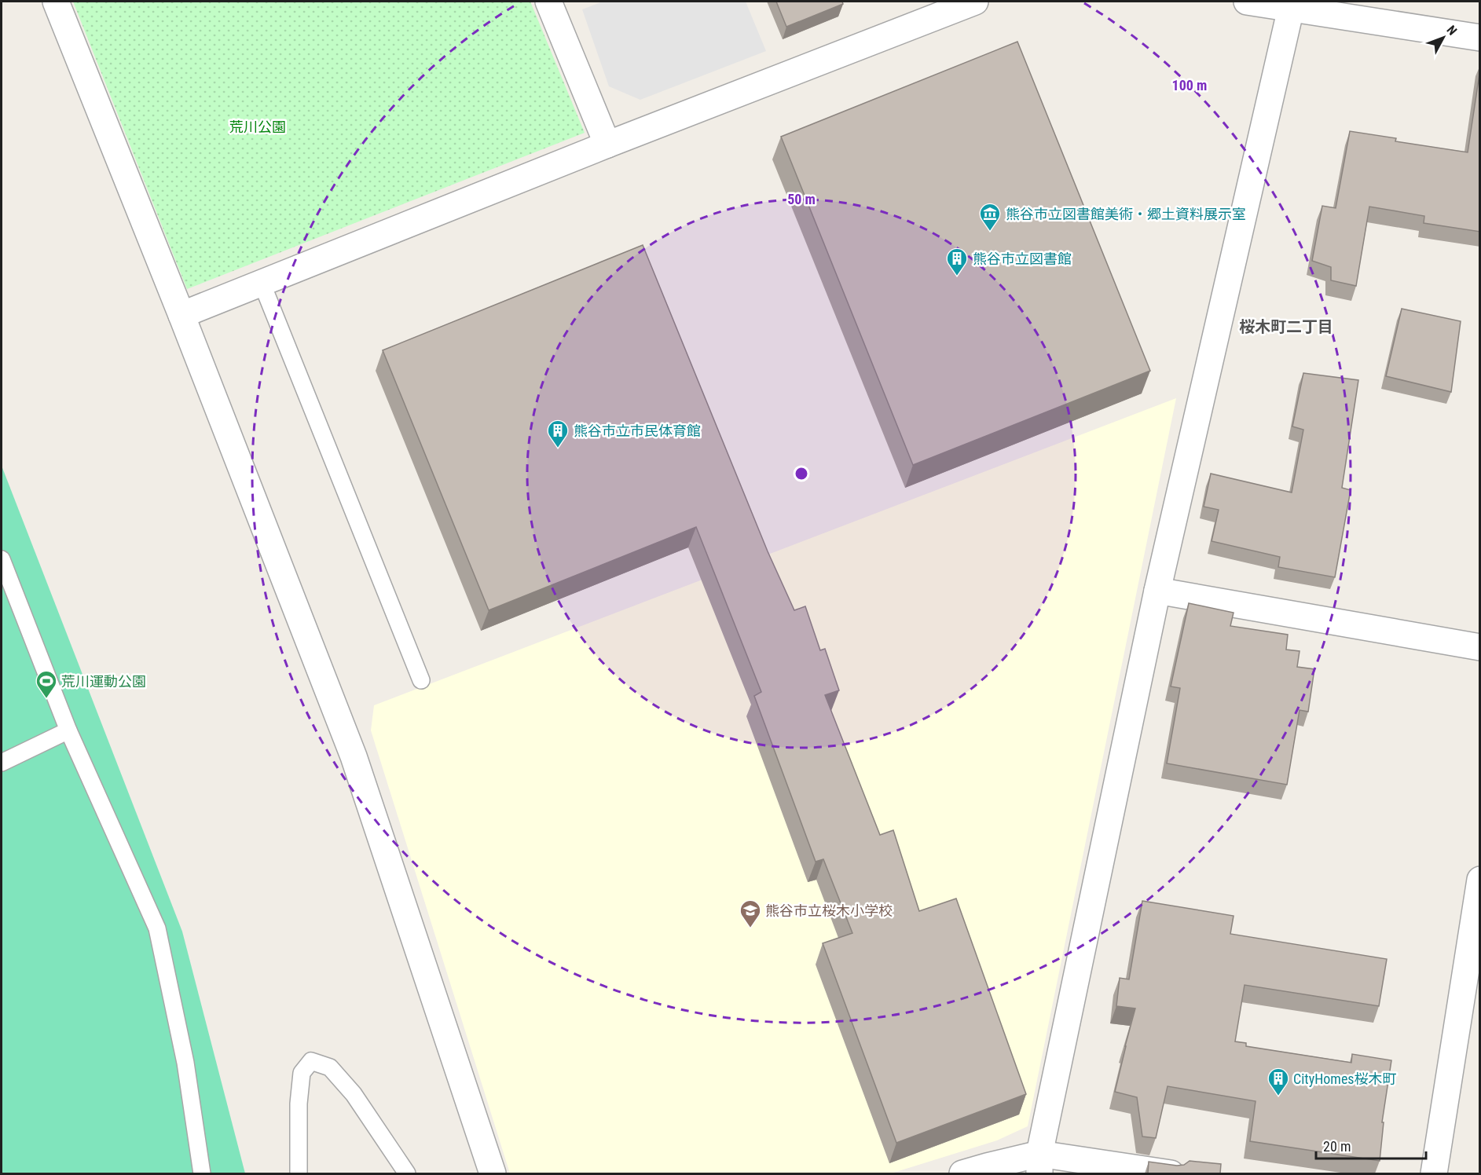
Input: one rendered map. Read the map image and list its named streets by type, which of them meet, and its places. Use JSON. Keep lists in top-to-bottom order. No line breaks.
{"districts":["桜木町二丁目"],"parks":["荒川公園"],"places":{"museum":["熊谷市立図書館美術・郷土資料展示室"],"building":["熊谷市立図書館","熊谷市立市民体育館","CityHomes桜木町"],"sports":["荒川運動公園"],"school or university":["熊谷市立桜木小学校"]},"scale_bar":"20 m","north":"top right","rings":["100 m","50 m"]}
